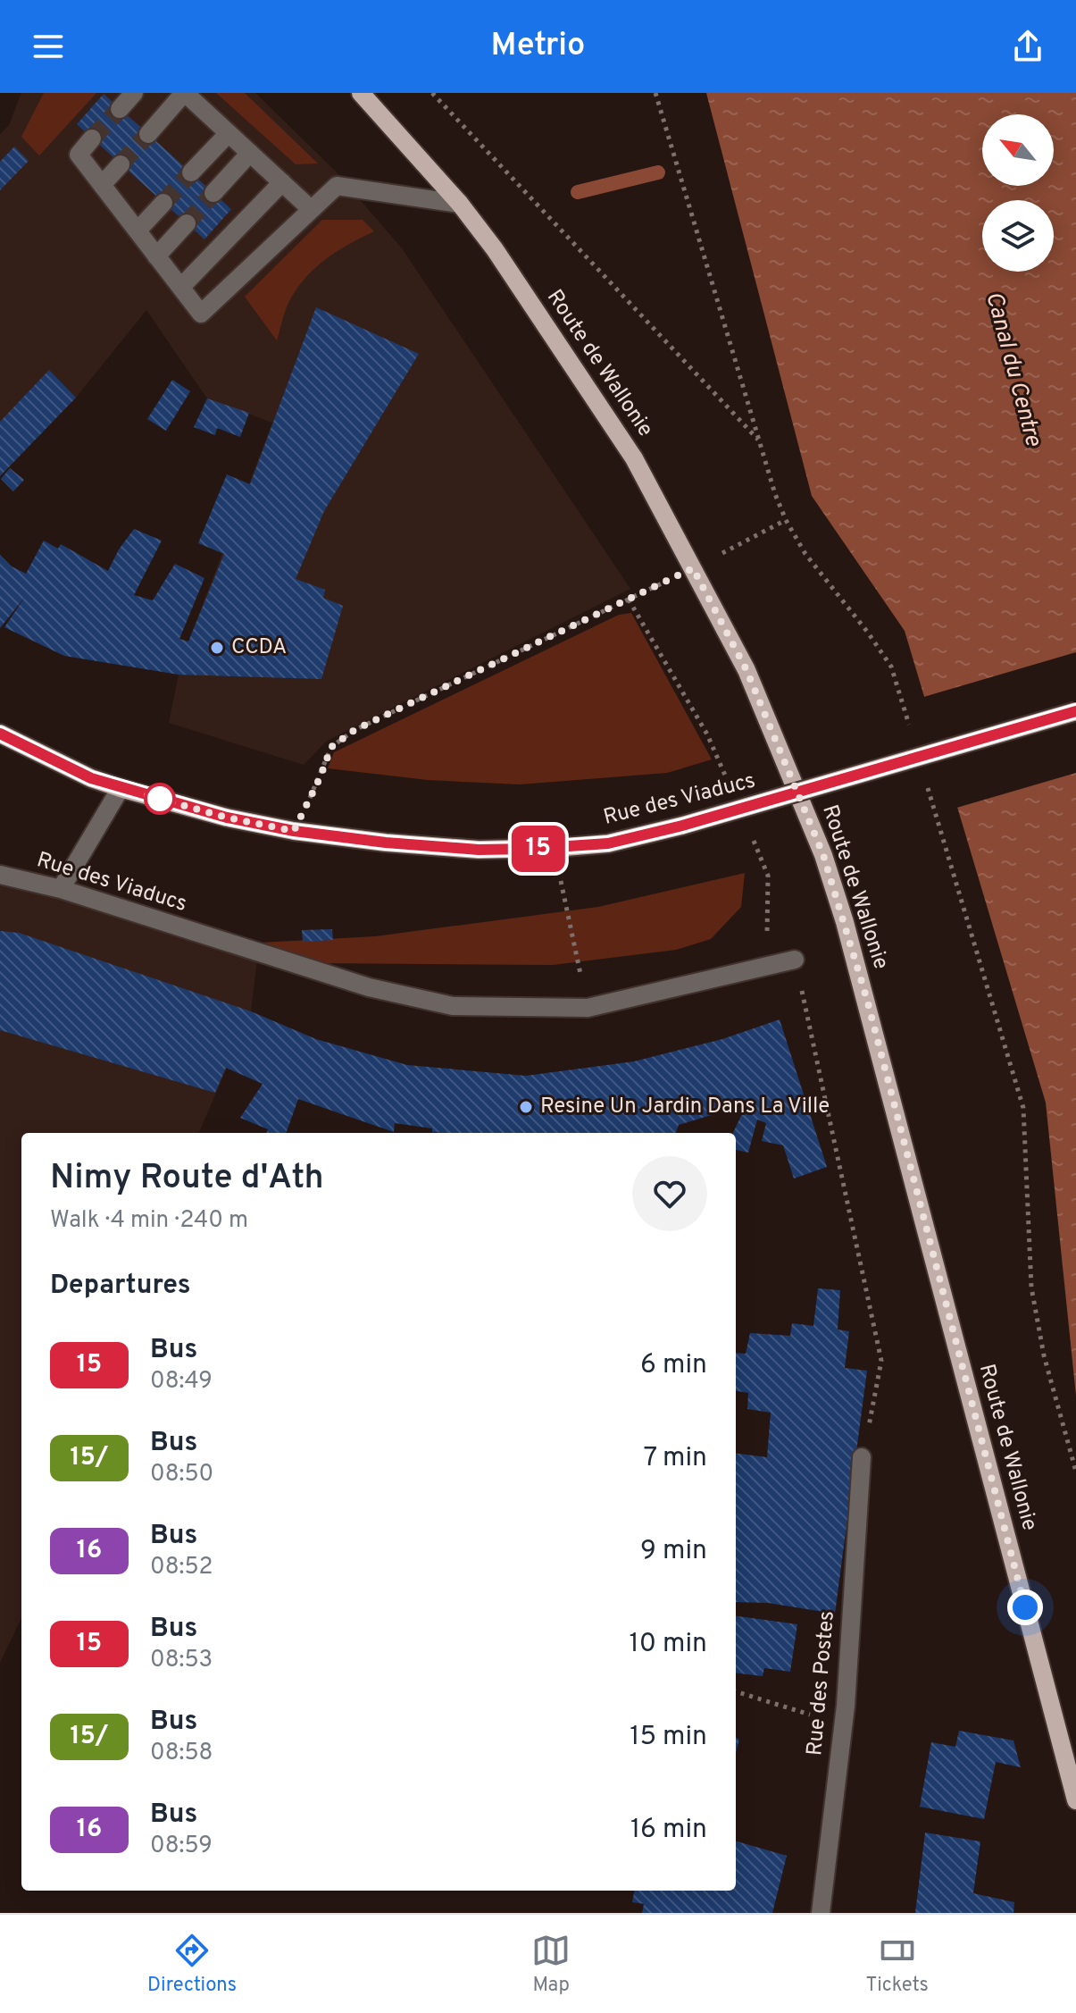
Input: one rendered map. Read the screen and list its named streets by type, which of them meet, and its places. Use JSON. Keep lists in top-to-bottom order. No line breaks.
{"streets":{"main road":["Route de Wallonie","Rue des Viaducs"],"street":["Rue des Postes"]},"water":["Canal du Centre"],"places":["CCDA","Resine Un Jardin Dans La Ville"],"lines":["bus line 15"],"north":"top left","page":{"header":"Metrio","on_map":"15","heading":[["Nimy Route d'Ath","Walk · 4 min · 240 m"],"Departures"],"list":[{"mark":"15","name":"Bus","note":"08:49","value":"6 min"},{"mark":"15/","name":"Bus","note":"08:50","value":"7 min"},{"mark":"16","name":"Bus","note":"08:52","value":"9 min"},{"mark":"15","name":"Bus","note":"08:53","value":"10 min"},{"mark":"15/","name":"Bus","note":"08:58","value":"15 min"},{"mark":"16","name":"Bus","note":"08:59","value":"16 min"}],"tabs":["Directions","Map","Tickets"]}}
